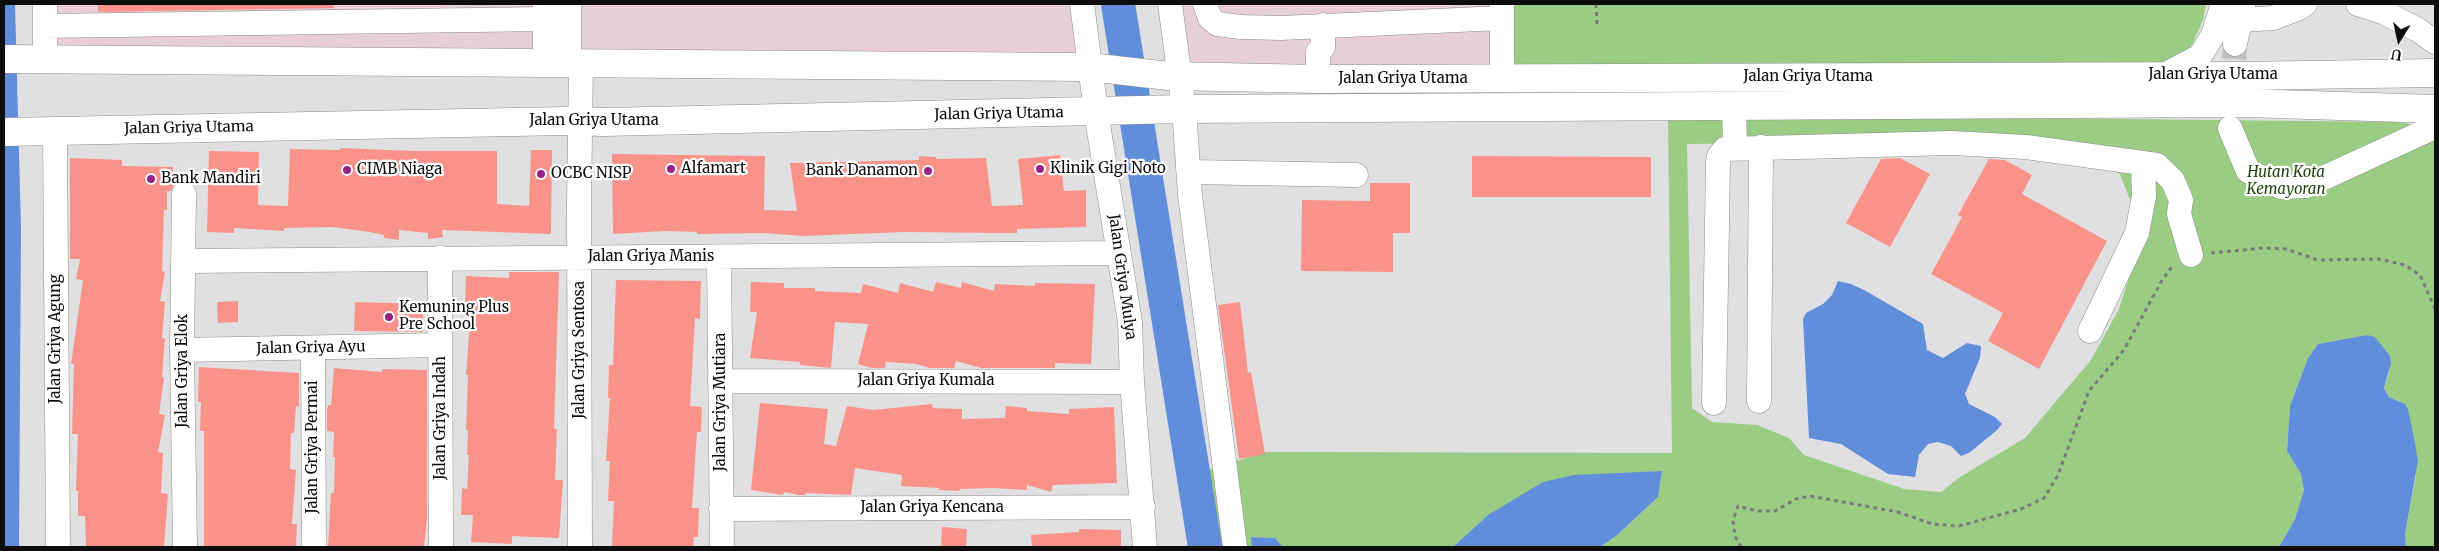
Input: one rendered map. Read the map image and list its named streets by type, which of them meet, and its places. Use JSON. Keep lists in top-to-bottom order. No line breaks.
{"streets":{"main road":["Jalan Griya Utama"],"street":["Jalan Griya Manis","Jalan Griya Mulya","Jalan Griya Agung","Jalan Griya Ayu","Jalan Griya Sentosa","Jalan Griya Elok","Jalan Griya Kumala","Jalan Griya Mutiara","Jalan Griya Indah","Jalan Griya Permai","Jalan Griya Kencana"]},"crossings":[["Jalan Griya Utama","Jalan Griya Mulya"],["Jalan Griya Utama","Jalan Griya Agung"],["Jalan Griya Utama","Jalan Griya Sentosa"],["Jalan Griya Manis","Jalan Griya Mulya"],["Jalan Griya Manis","Jalan Griya Sentosa"],["Jalan Griya Manis","Jalan Griya Elok"],["Jalan Griya Manis","Jalan Griya Mutiara"],["Jalan Griya Manis","Jalan Griya Indah"],["Jalan Griya Mulya","Jalan Griya Kumala"],["Jalan Griya Mulya","Jalan Griya Kencana"],["Jalan Griya Ayu","Jalan Griya Elok"],["Jalan Griya Ayu","Jalan Griya Indah"],["Jalan Griya Ayu","Jalan Griya Permai"],["Jalan Griya Kumala","Jalan Griya Mutiara"],["Jalan Griya Mutiara","Jalan Griya Kencana"]],"parks":["Hutan Kota Kemayoran"],"places":["Alfamart","Klinik Gigi Noto","CIMB Niaga","Bank Danamon","OCBC NISP","Bank Mandiri","Kemuning Plus Pre School"],"north":"bottom"}
